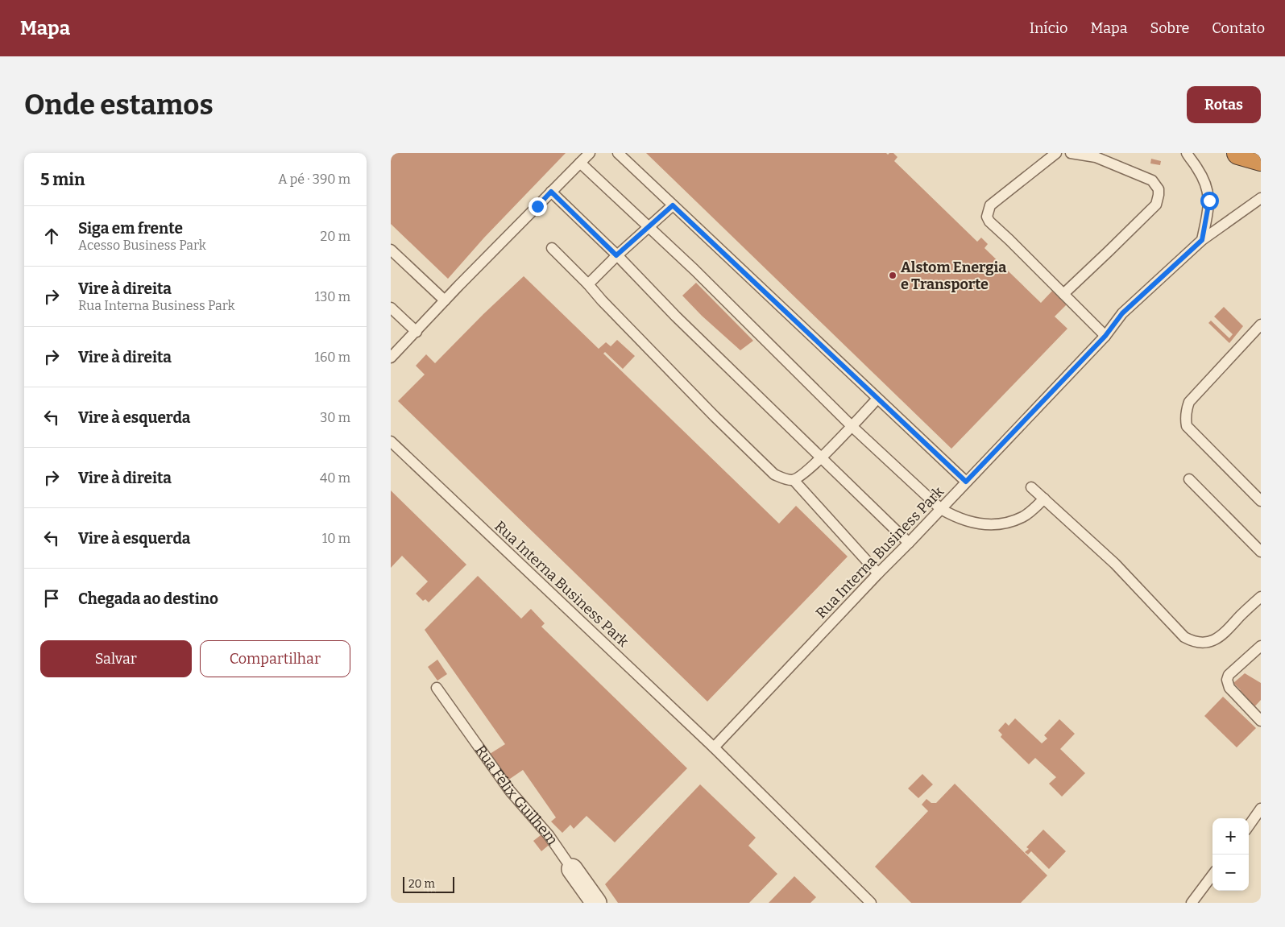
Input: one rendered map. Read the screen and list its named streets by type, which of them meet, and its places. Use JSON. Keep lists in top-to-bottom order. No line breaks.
{"streets":{"street":["Rua Félix Guilhem"],"lane":["Rua Interna Business Park"]},"places":["Alstom Energia e Transporte"],"scale_bar":"20 m","page":{"header":"Mapa","nav":["Início","Mapa","Sobre","Contato"],"buttons":["Rotas",["Salvar","Compartilhar"]],"title":"Onde estamos","heading":["5 min","A pé · 390 m"],"list":[["Siga em frente","Acesso Business Park","20 m"],["Vire à direita","Rua Interna Business Park","130 m"],["Vire à direita","160 m"],["Vire à esquerda","30 m"],["Vire à direita","40 m"],["Vire à esquerda","10 m"],"Chegada ao destino"],"map_buttons":["+","−"],"scale":"20 m"}}
